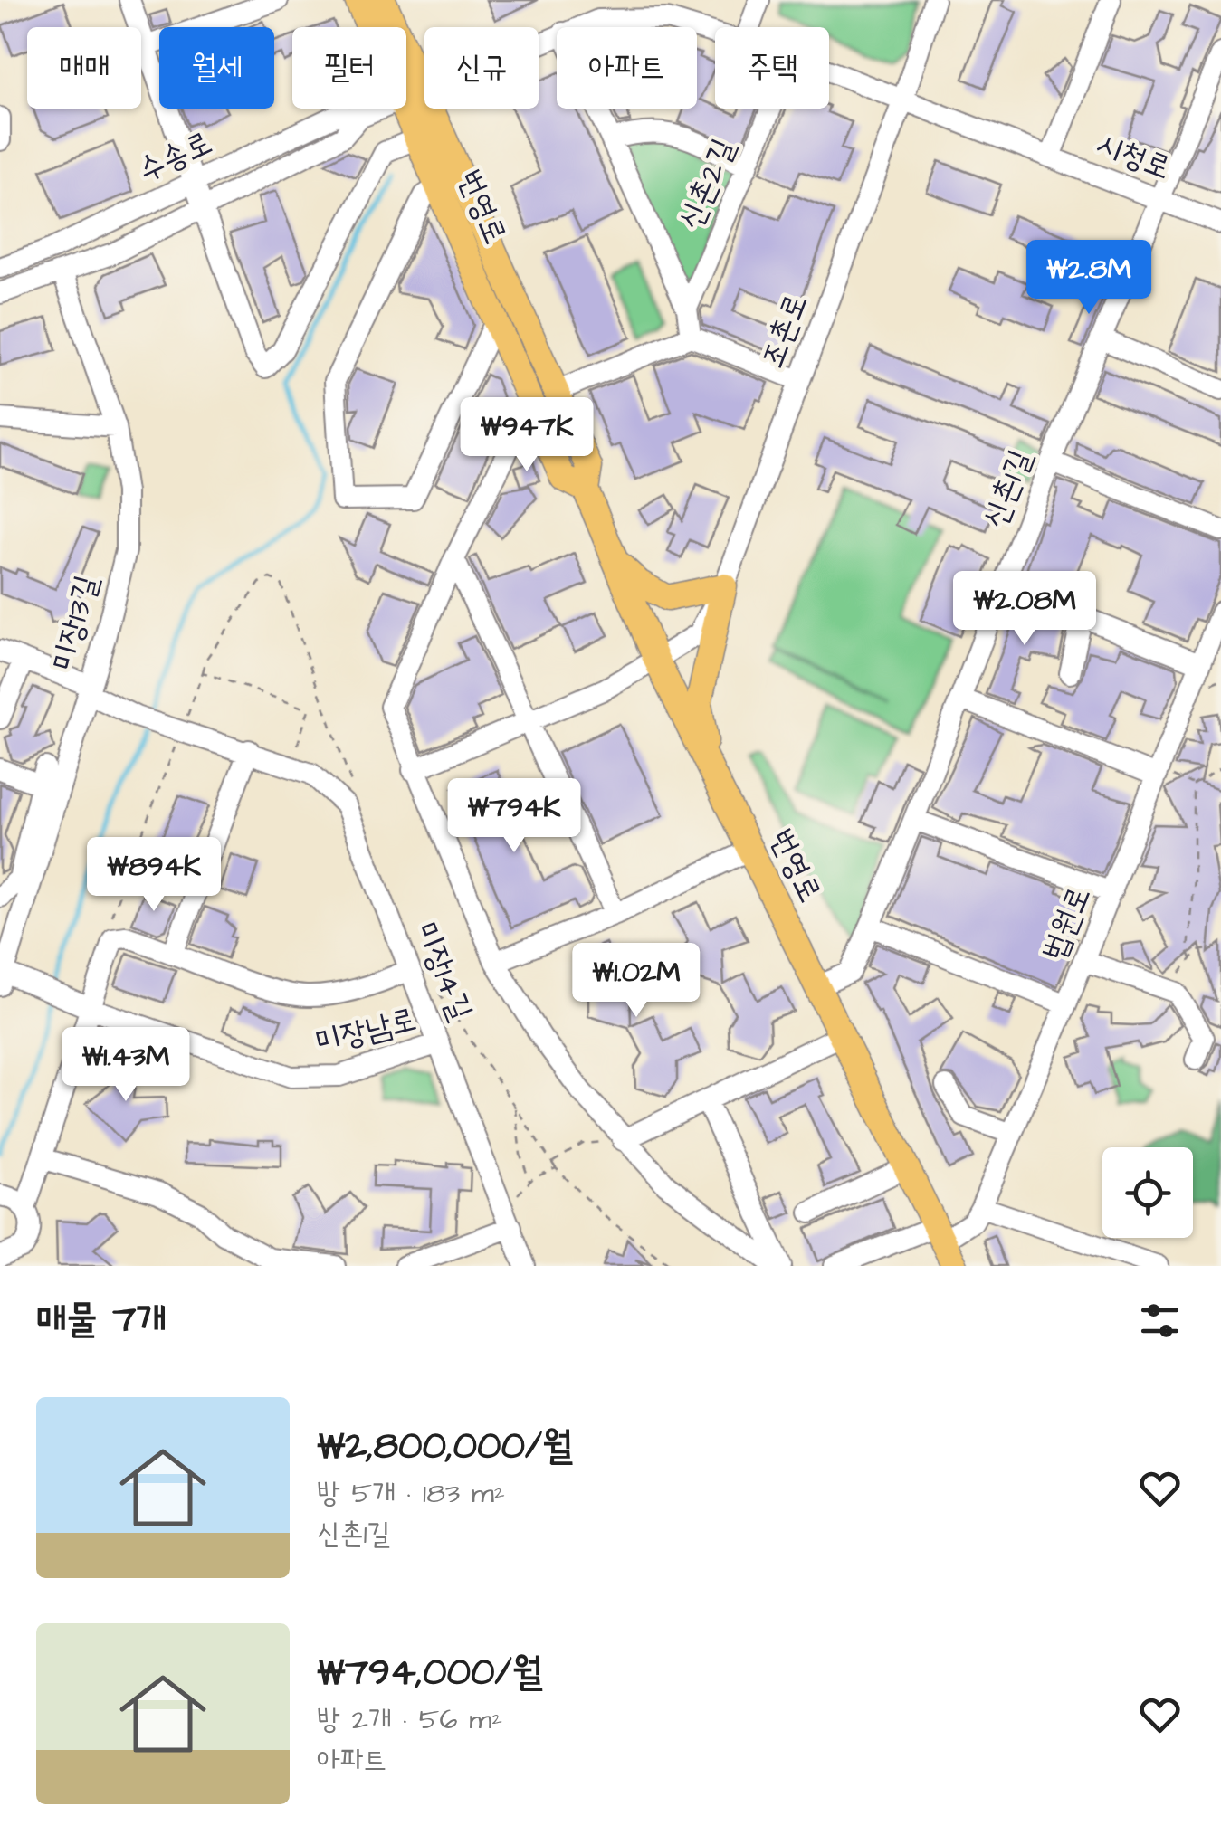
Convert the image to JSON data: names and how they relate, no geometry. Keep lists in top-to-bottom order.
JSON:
{
  "streets": {
    "main road": ["번영로"],
    "street": [
      "시청로",
      "수송로",
      "신촌2길",
      "조촌로",
      "신촌1길",
      "미장13길",
      "법원로",
      "미장14길",
      "미장남로"
    ]
  },
  "crossings": [
    ["시청로", "수송로"],
    ["시청로", "번영로"],
    ["시청로", "조촌로"],
    ["시청로", "신촌1길"],
    ["수송로", "번영로"],
    ["수송로", "미장13길"],
    ["번영로", "조촌로"],
    ["번영로", "신촌1길"],
    ["번영로", "법원로"],
    ["미장13길", "미장14길"],
    ["미장13길", "미장남로"],
    ["미장14길", "미장남로"]
  ],
  "page": {
    "chip": [
      "매매",
      "월세",
      "필터",
      "신규",
      "아파트",
      "주택"
    ],
    "price": [
      "₩2.8M",
      "₩947K",
      "₩2.08M",
      "₩794K",
      "₩894K",
      "₩1.02M",
      "₩1.43M"
    ],
    "heading": "매물 7개",
    "list": [
      {
        "name": "₩2,800,000/월",
        "note": "방 5개 · 183 m² · 신촌1길"
      },
      {
        "name": "₩794,000/월",
        "note": "방 2개 · 56 m² · 아파트"
      }
    ]
  }
}
